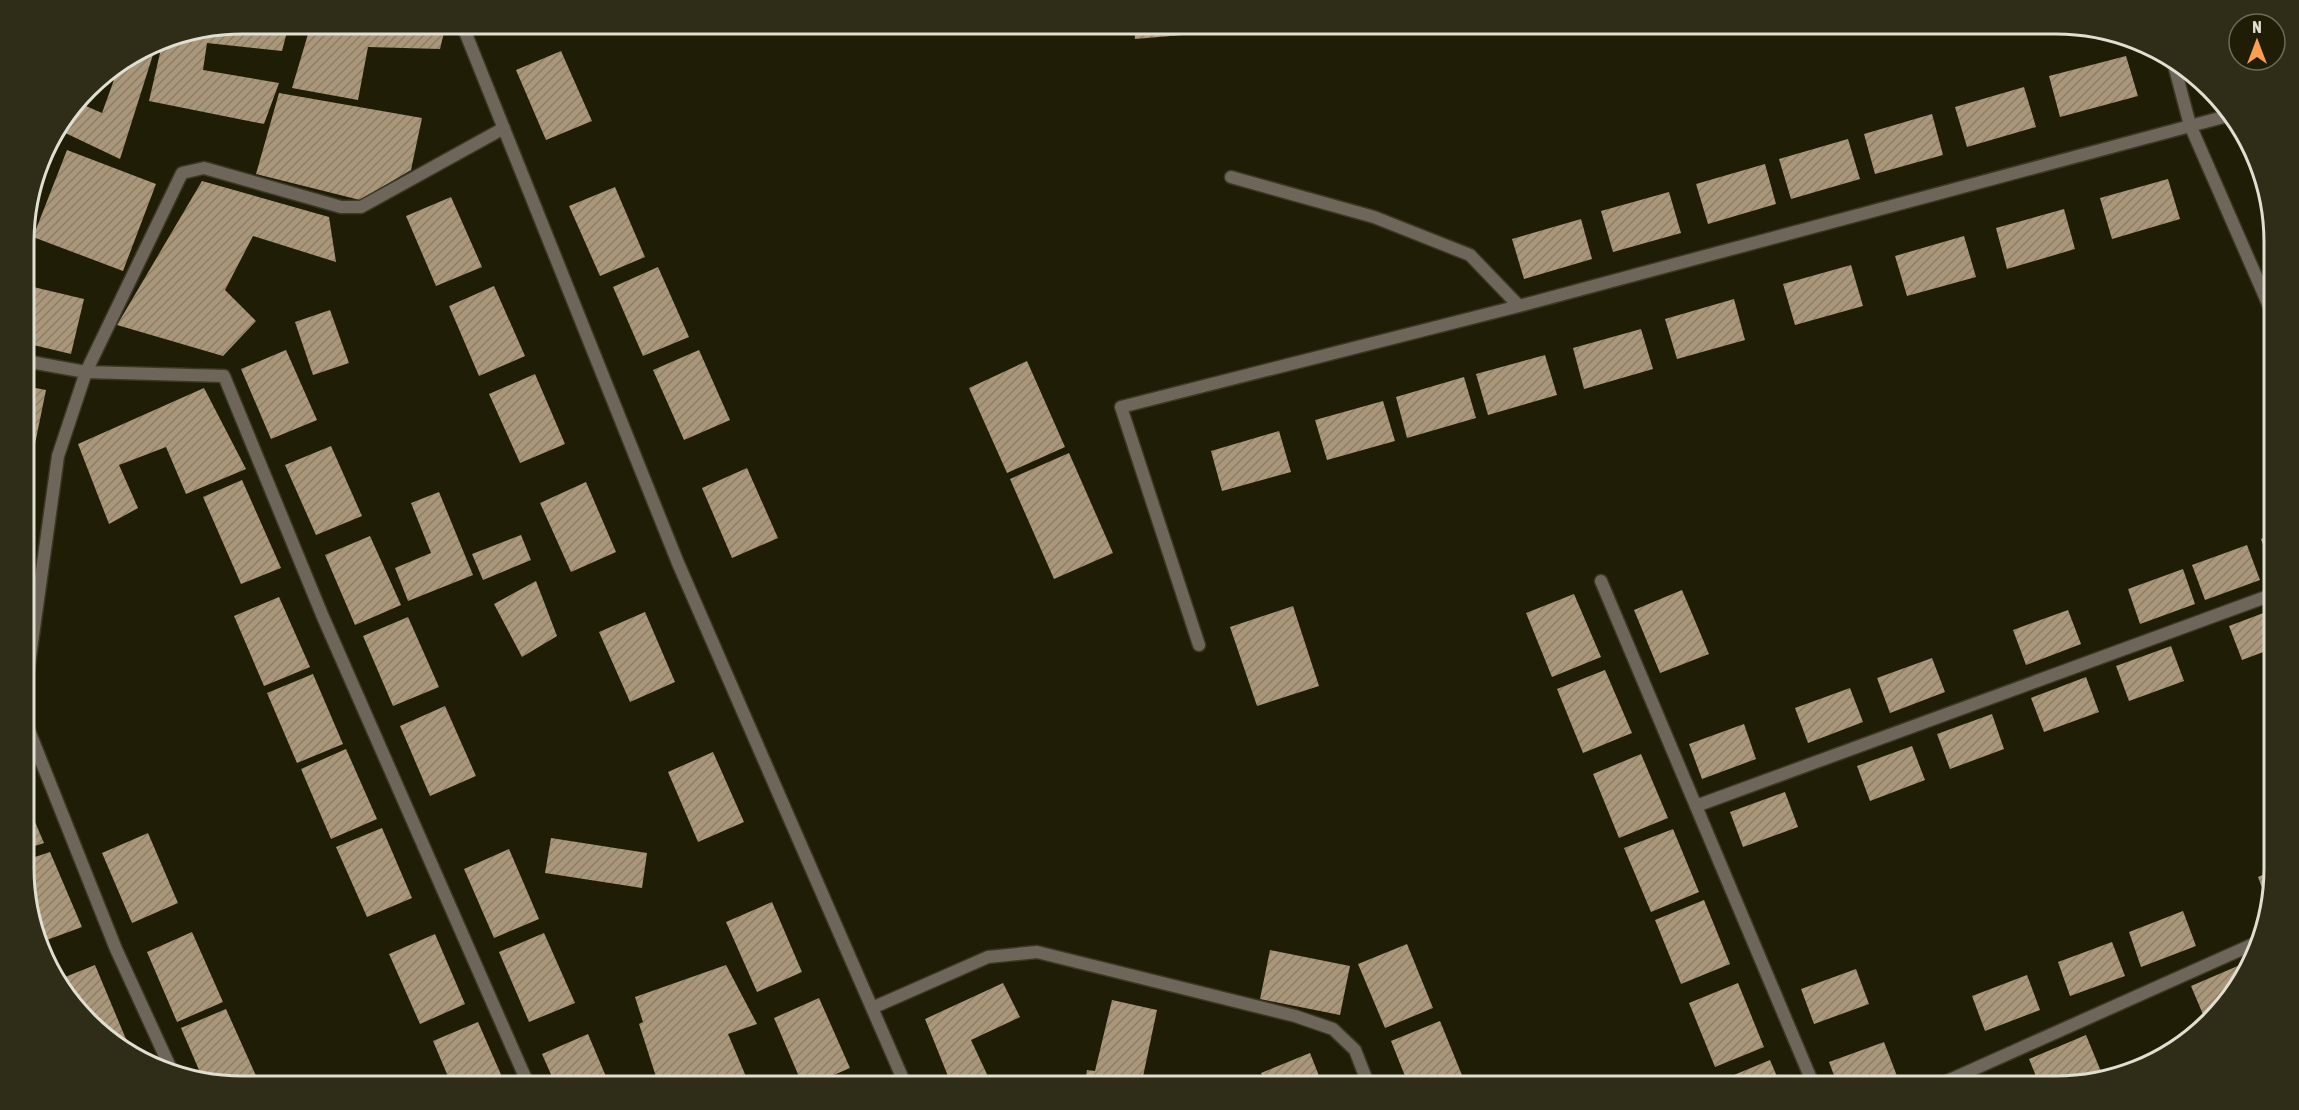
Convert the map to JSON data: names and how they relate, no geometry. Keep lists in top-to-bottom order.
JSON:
{
  "north": "top"
}
